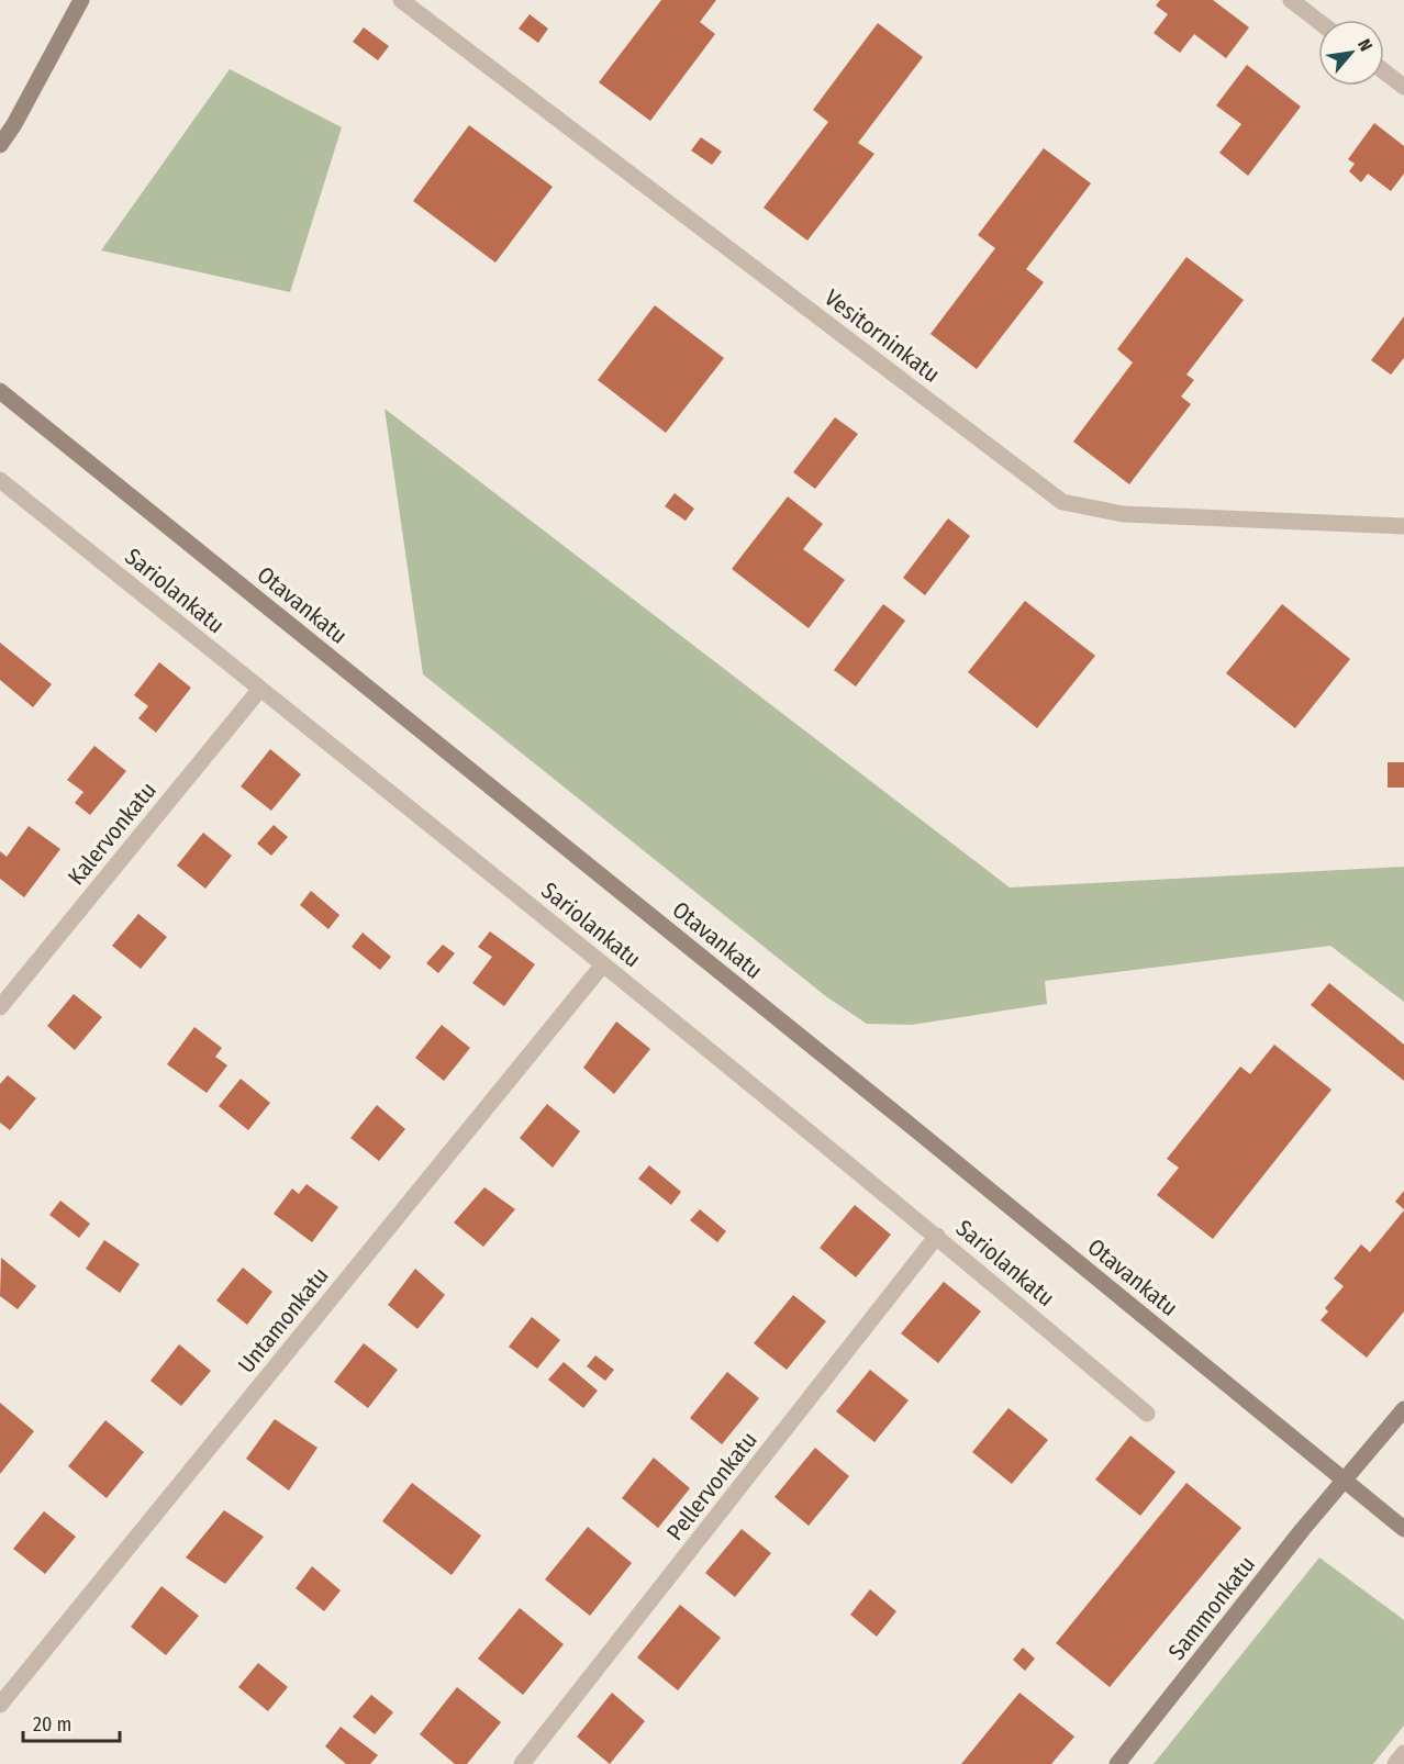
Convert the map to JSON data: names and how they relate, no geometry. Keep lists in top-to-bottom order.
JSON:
{
  "streets": {
    "main road": ["Otavankatu", "Sammonkatu"],
    "street": [
      "Vesitorninkatu",
      "Sariolankatu",
      "Kalervonkatu",
      "Untamonkatu",
      "Pellervonkatu"
    ]
  },
  "crossings": [
    ["Sariolankatu", "Kalervonkatu"],
    ["Sariolankatu", "Untamonkatu"],
    ["Sariolankatu", "Pellervonkatu"],
    ["Otavankatu", "Sammonkatu"]
  ],
  "scale_bar": "20 m",
  "north": "top right"
}
